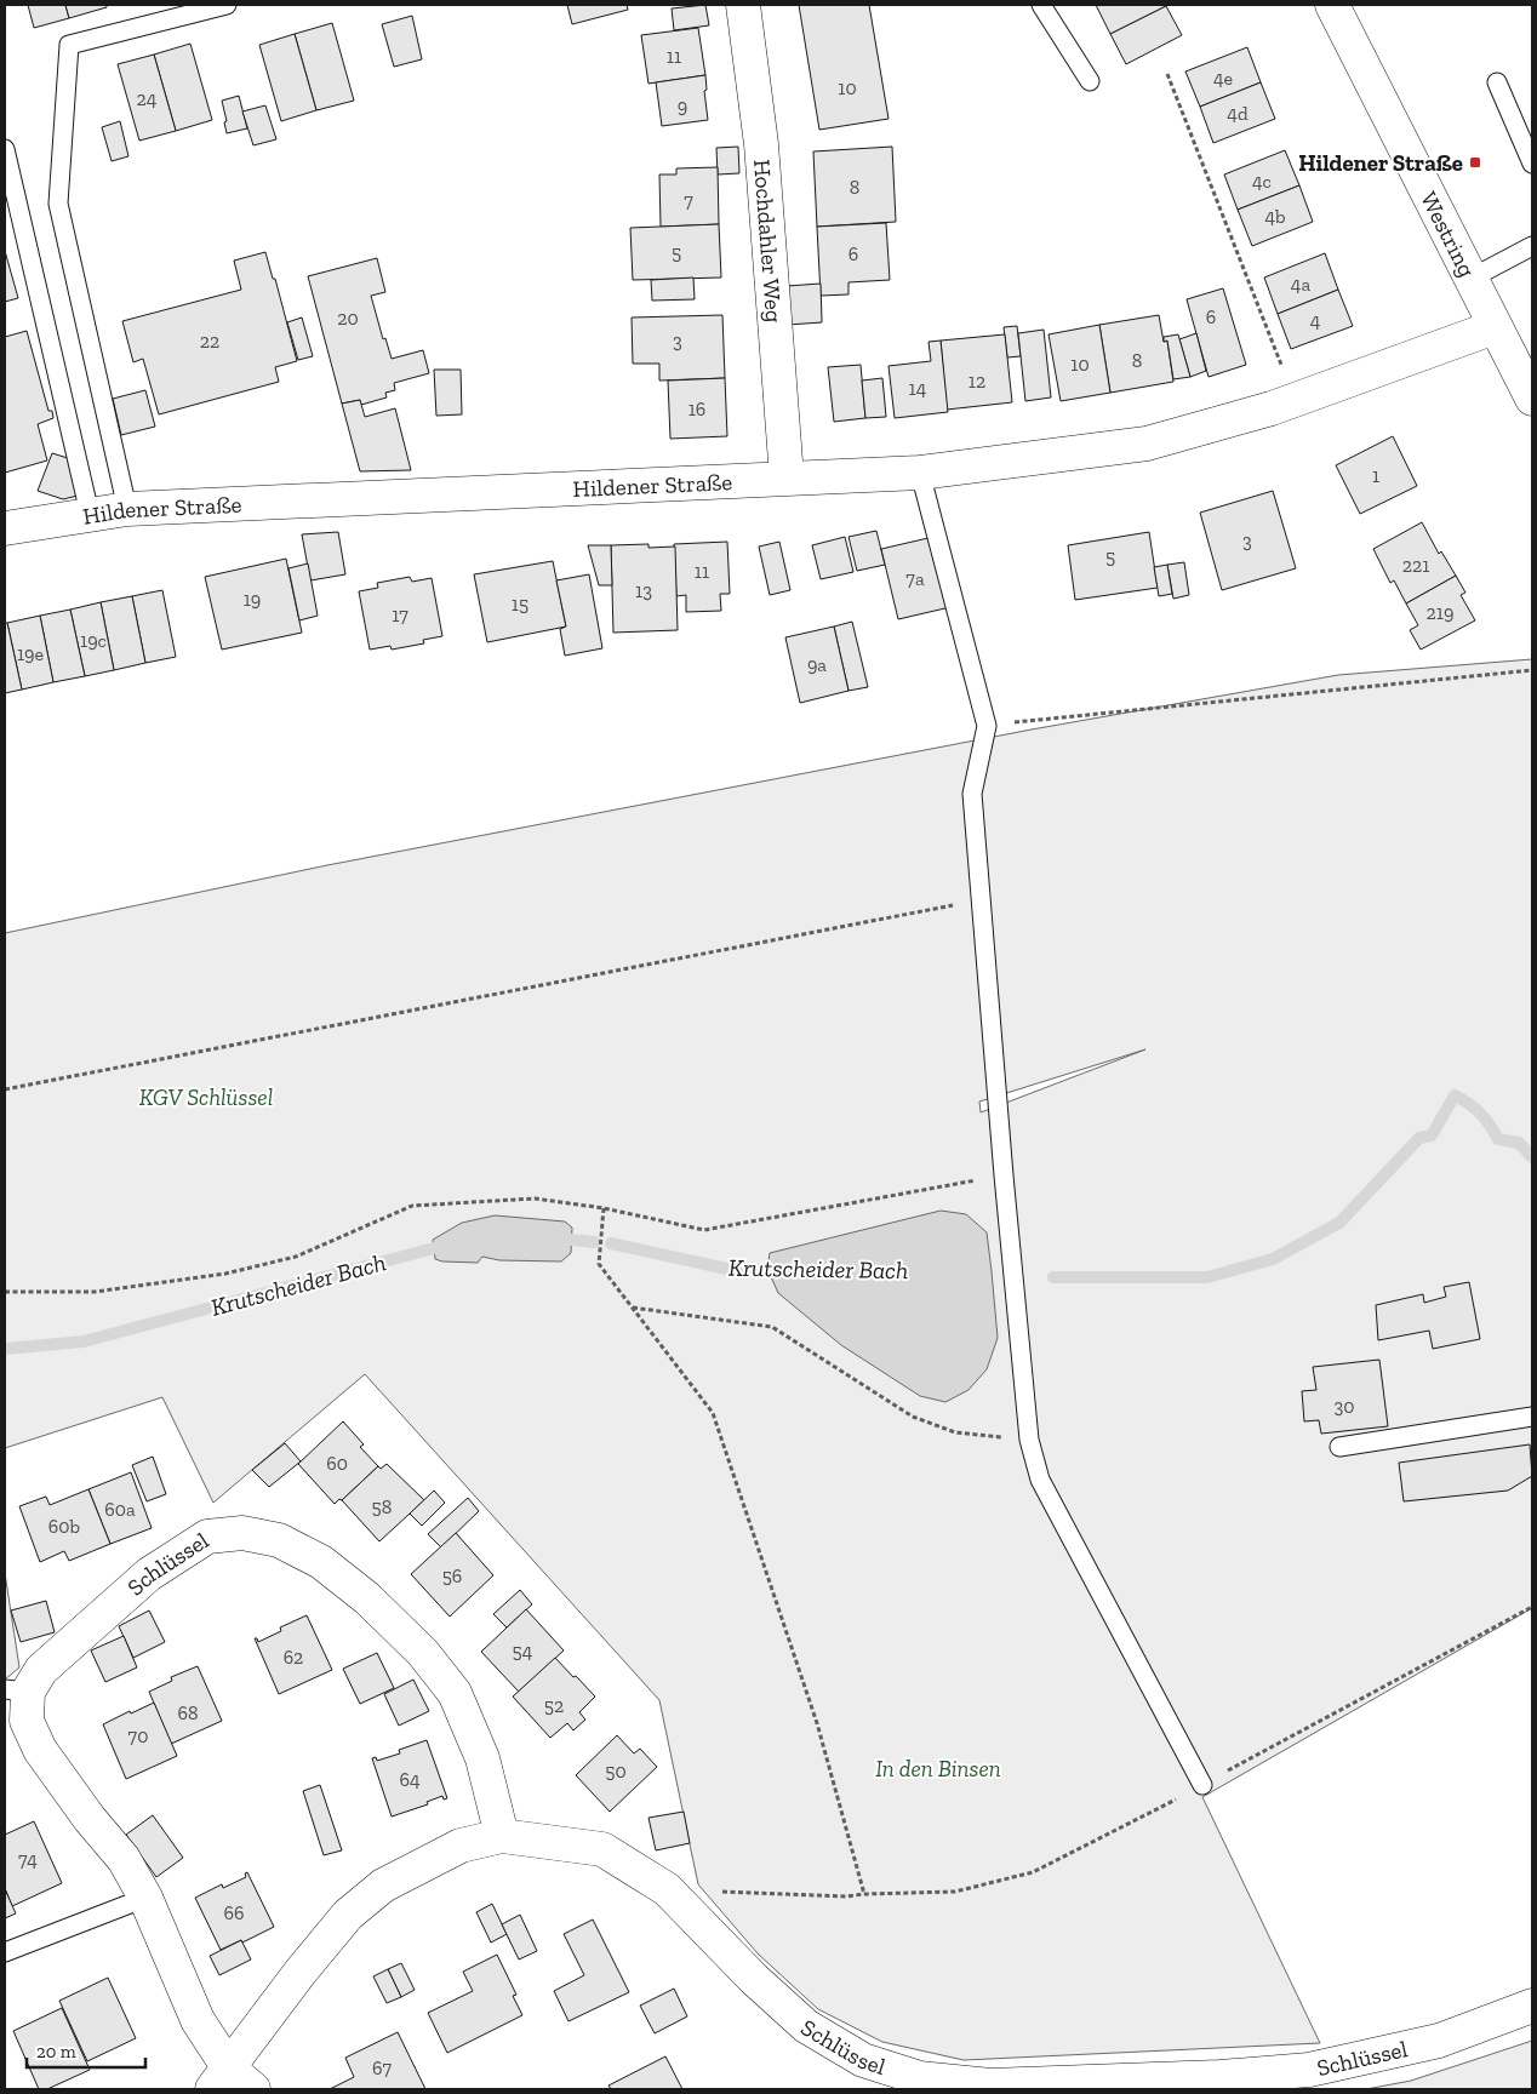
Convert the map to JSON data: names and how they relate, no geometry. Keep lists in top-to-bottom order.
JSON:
{
  "streets": {
    "street": [
      "Westring",
      "Hochdahler Weg",
      "Hildener Straße",
      "Schlüssel"
    ]
  },
  "crossings": [
    ["Westring", "Hildener Straße"],
    ["Hochdahler Weg", "Hildener Straße"]
  ],
  "water": ["Krutscheider Bach"],
  "parks": ["KGV Schlüssel", "In den Binsen"],
  "places": {
    "transit": ["Hildener Straße"]
  },
  "house_numbers": [
    "11",
    "4e",
    "10",
    "24",
    "9",
    "4d",
    "4c",
    "8",
    "7",
    "4b",
    "5",
    "6",
    "4a",
    "6",
    "20",
    "4",
    "22",
    "3",
    "8",
    "10",
    "12",
    "14",
    "16",
    "1",
    "3",
    "5",
    "221",
    "11",
    "7a",
    "13",
    "19",
    "15",
    "219",
    "17",
    "19c",
    "19e",
    "9a",
    "30",
    "60",
    "58",
    "60a",
    "60b",
    "56",
    "54",
    "62",
    "52",
    "68",
    "70",
    "50",
    "64",
    "74",
    "66",
    "67"
  ],
  "scale_bar": "20 m"
}
